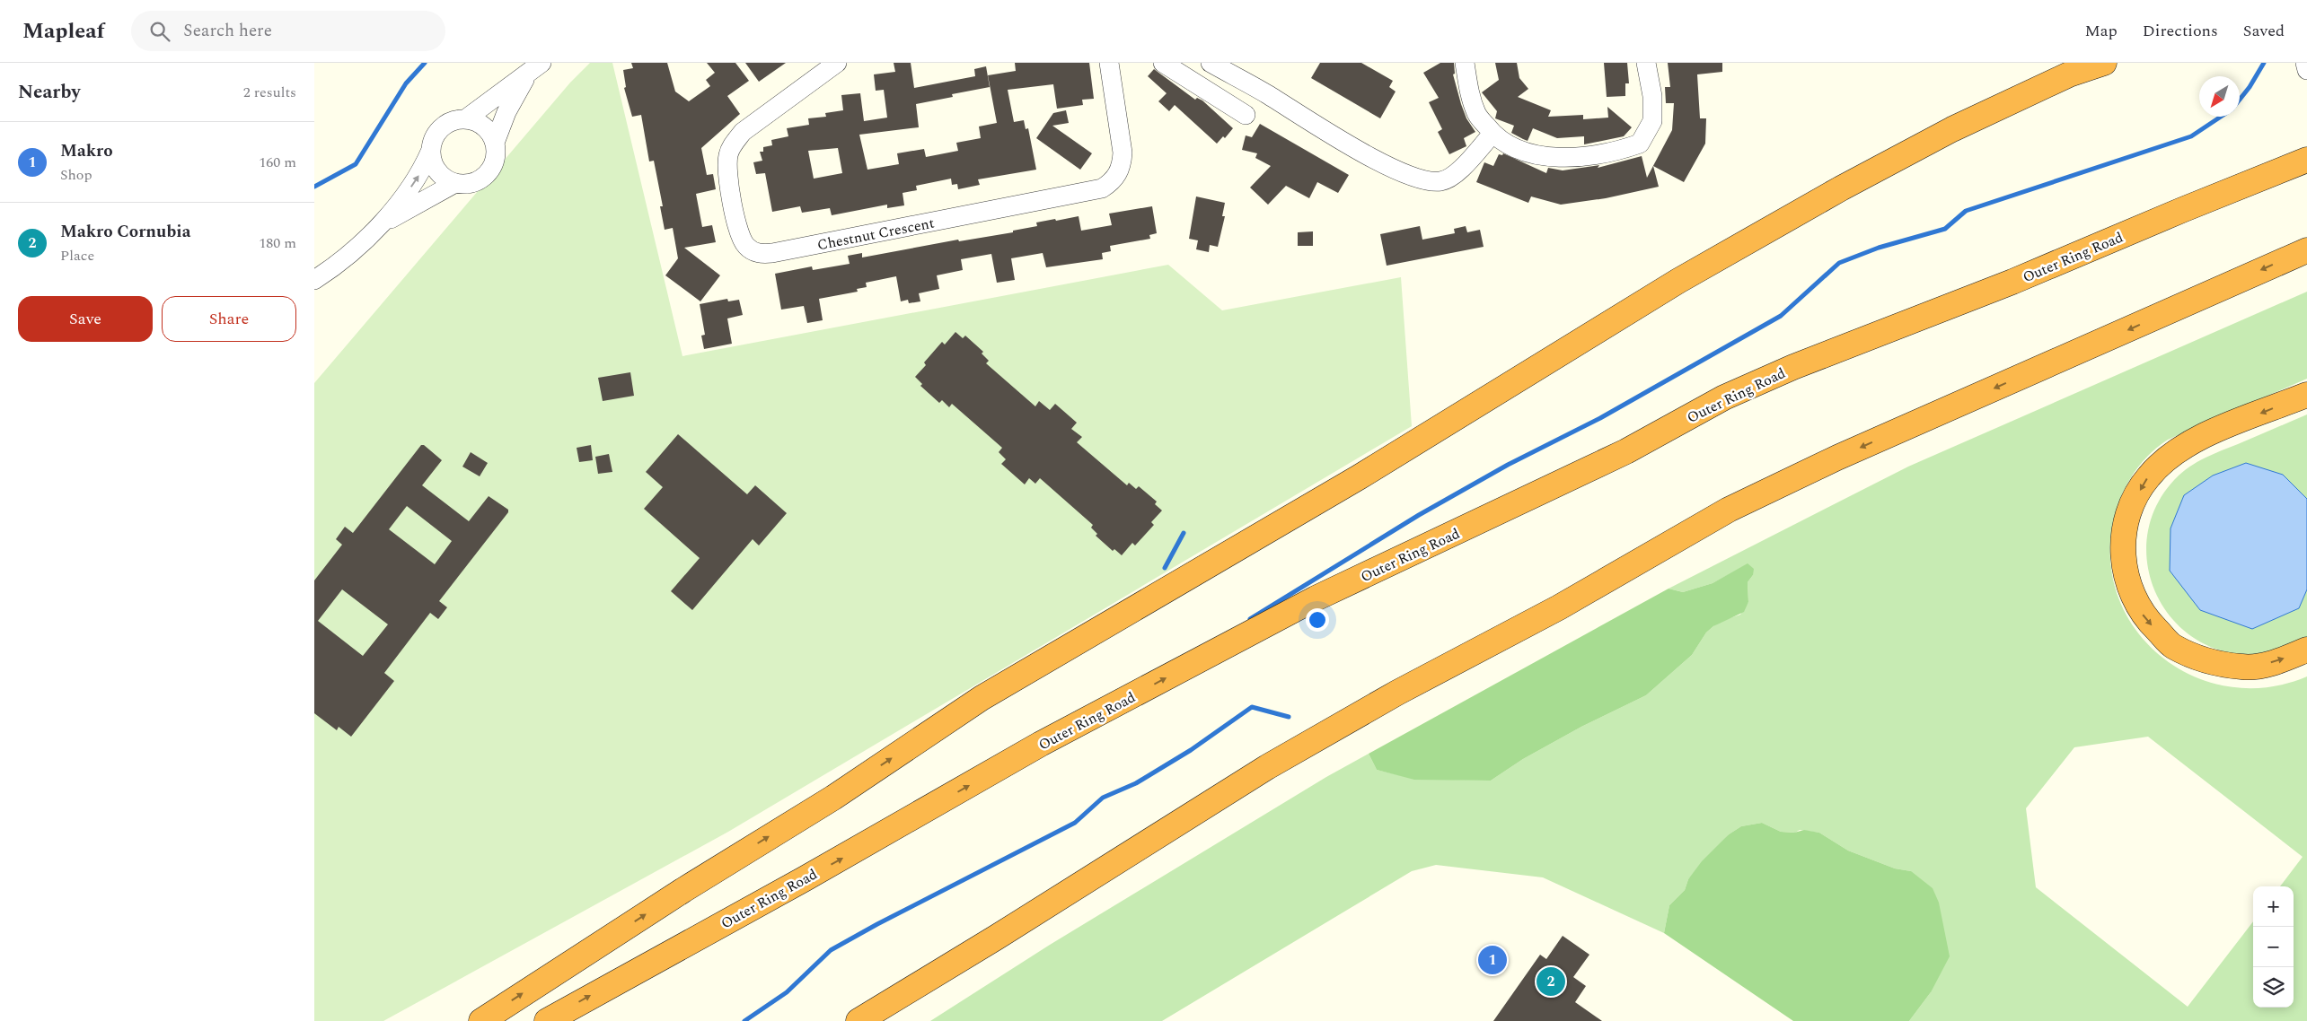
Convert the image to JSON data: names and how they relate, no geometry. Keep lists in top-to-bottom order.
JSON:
{
  "streets": {
    "highway": ["Outer Ring Road"],
    "street": ["Chestnut Crescent"]
  },
  "north": "bottom left",
  "page": {
    "header": "Mapleaf",
    "search": "Search here",
    "nav": ["Map", "Directions", "Saved"],
    "heading": ["Nearby", "2 results"],
    "list": [
      {
        "mark": "1",
        "name": "Makro",
        "note": "Shop",
        "value": "160 m"
      },
      {
        "mark": "2",
        "name": "Makro Cornubia",
        "note": "Place",
        "value": "180 m"
      }
    ],
    "buttons": ["Save", "Share"],
    "map_buttons": ["+", "−"],
    "pins": ["1", "2"]
  }
}
